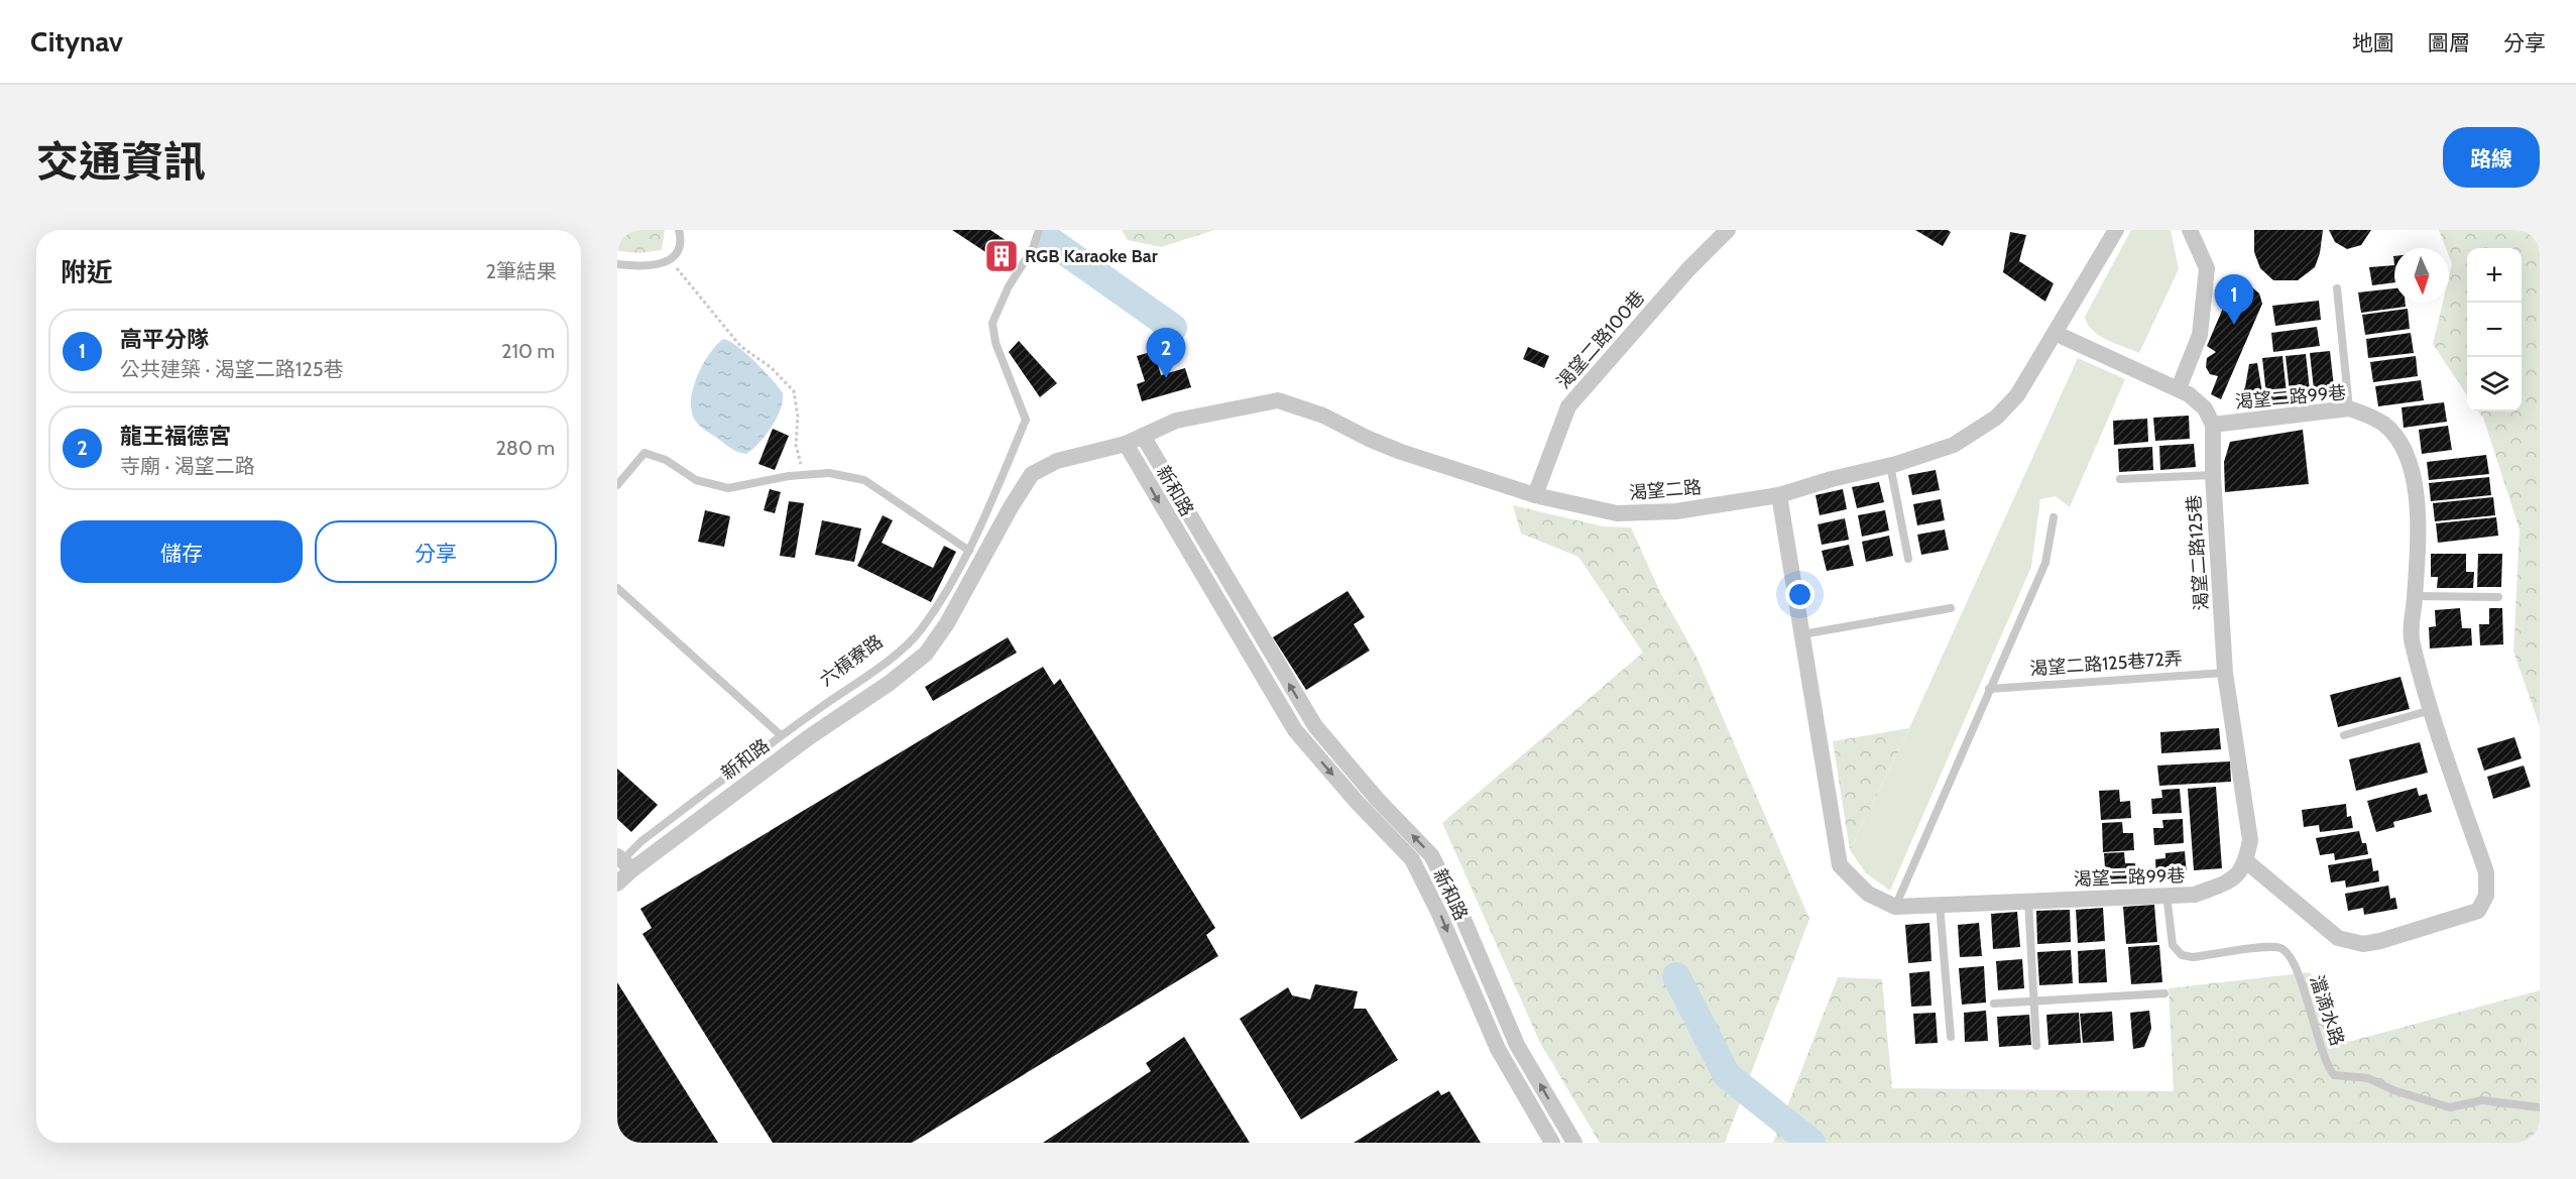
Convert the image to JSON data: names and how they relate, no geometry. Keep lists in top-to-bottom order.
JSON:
{
  "streets": {
    "street": [
      "渴望二路100巷",
      "渴望二路99巷",
      "渴望二路",
      "新和路",
      "渴望二路125巷"
    ],
    "lane": ["六槓寮路", "渴望二路125巷72弄", "澢滴水路"]
  },
  "crossings": [
    ["渴望二路100巷", "渴望二路"],
    ["渴望二路99巷", "渴望二路"],
    ["渴望二路99巷", "渴望二路125巷"],
    ["渴望二路99巷", "澢滴水路"],
    ["渴望二路", "新和路"],
    ["新和路", "六槓寮路"],
    ["渴望二路125巷", "渴望二路125巷72弄"]
  ],
  "places": {
    "building": ["RGB Karaoke Bar"]
  },
  "north": "bottom",
  "page": {
    "header": "Citynav",
    "nav": ["地圖", "圖層", "分享"],
    "title": "交通資訊",
    "buttons": [
      "路線",
      ["儲存", "分享"]
    ],
    "heading": ["附近", "2筆結果"],
    "map_buttons": ["+", "−"],
    "pins": ["1", "2"],
    "list": [
      {
        "mark": "1",
        "name": "高平分隊",
        "note": "公共建築 · 渴望二路125巷",
        "value": "210 m"
      },
      {
        "mark": "2",
        "name": "龍王福德宮",
        "note": "寺廟 · 渴望二路",
        "value": "280 m"
      }
    ]
  }
}
